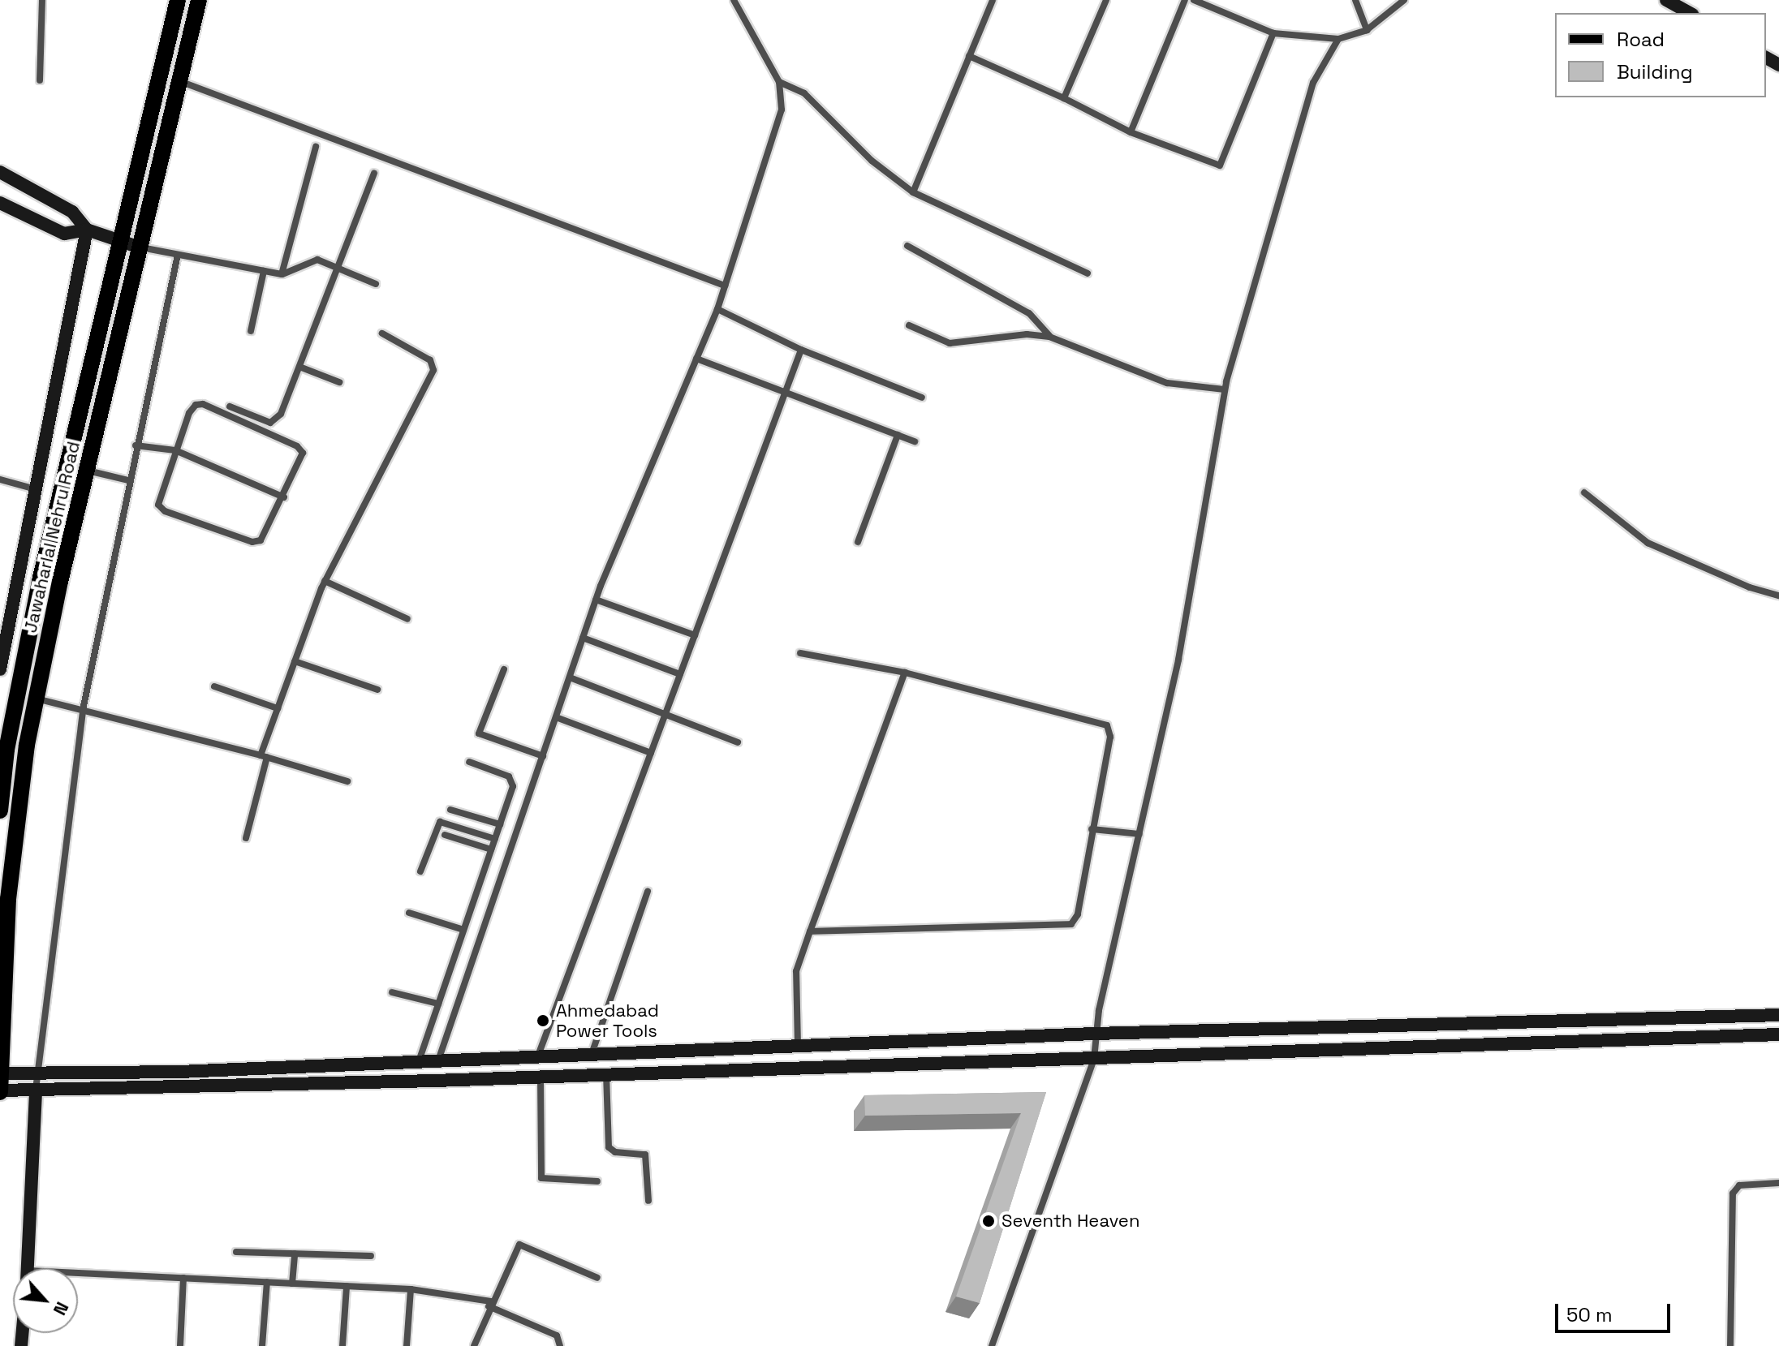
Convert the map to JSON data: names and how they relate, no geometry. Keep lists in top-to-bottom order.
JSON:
{
  "streets": {
    "main road": ["Jawaharlal Nehru Road"]
  },
  "places": ["Ahmedabad Power Tools", "Seventh Heaven"],
  "legend": ["Road", "Building"],
  "scale_bar": "50 m",
  "north": "bottom right"
}
